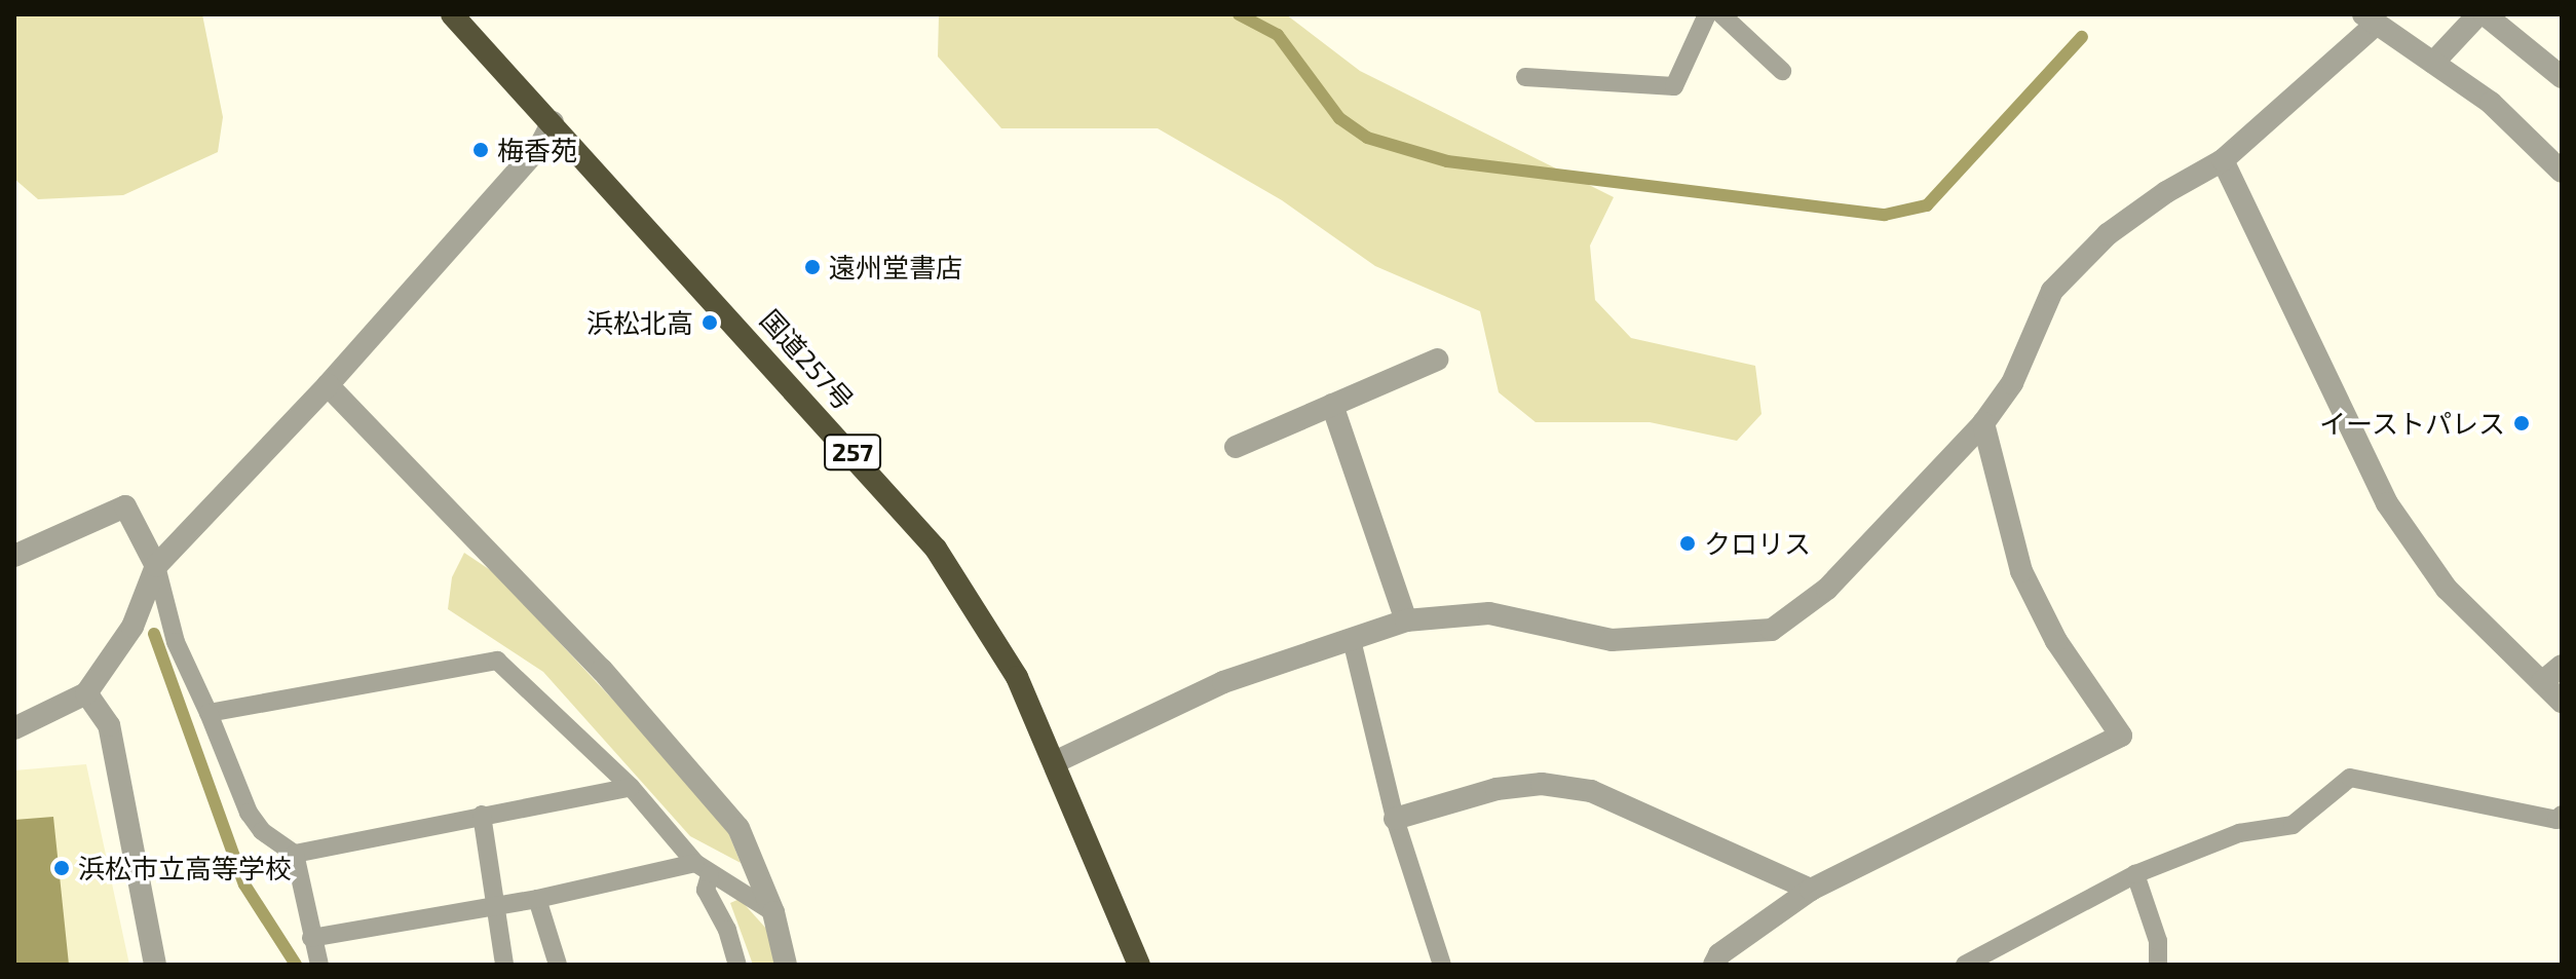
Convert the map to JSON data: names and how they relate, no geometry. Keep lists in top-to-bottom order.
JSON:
{
  "streets": {
    "highway": ["国道257号", "257"]
  },
  "places": [
    "梅香苑",
    "遠州堂書店",
    "浜松北高",
    "イーストパレス",
    "クロリス",
    "浜松市立高等学校"
  ]
}
